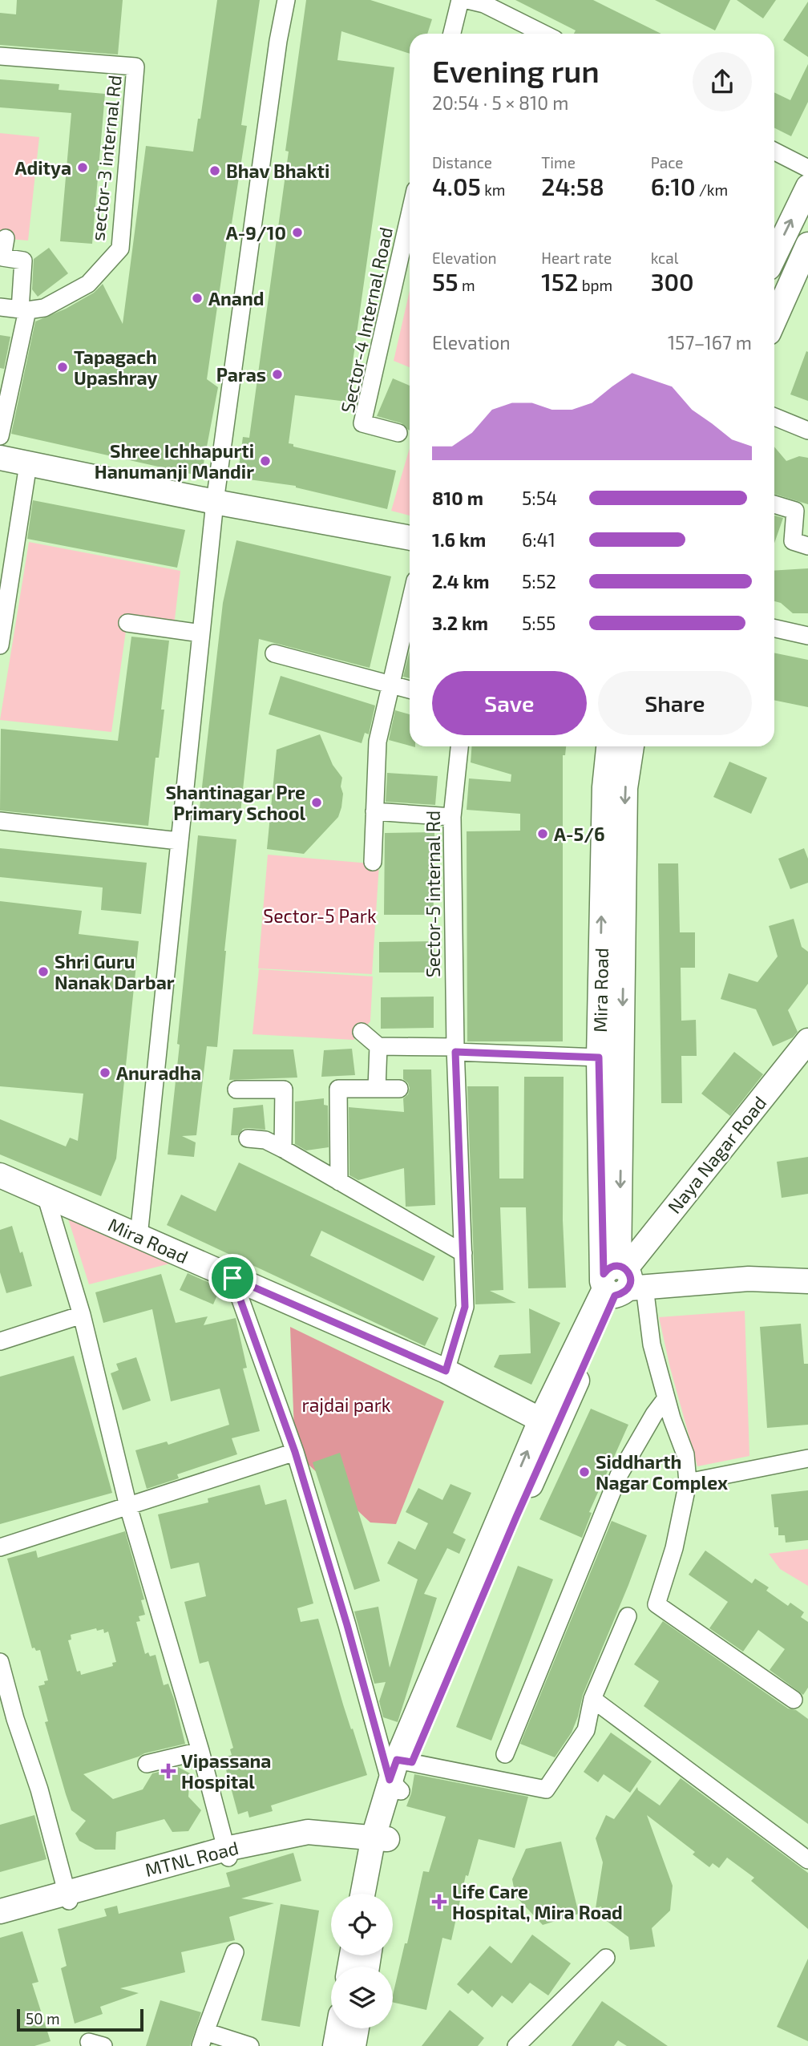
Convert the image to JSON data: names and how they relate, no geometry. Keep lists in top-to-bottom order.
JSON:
{
  "streets": {
    "main road": ["Mira Road", "Naya Nagar Road", "MTNL Road"],
    "street": ["sector-3 internal Rd", "Sector-4 Internal Road", "Sector-5 internal Rd"]
  },
  "crossings": [
    ["Sector-5 internal Rd", "Mira Road"],
    ["Mira Road", "Naya Nagar Road"],
    ["Mira Road", "MTNL Road"]
  ],
  "parks": ["Sector-5 Park", "rajdai park"],
  "places": {
    "other": [
      "Aditya",
      "Bhav Bhakti",
      "A-9/10",
      "Anand",
      "Tapagach Upashray",
      "Paras",
      "Shree Ichhapurti Hanumanji Mandir",
      "Shantinagar Pre Primary School",
      "A-5/6",
      "Shri Guru Nanak Darbar",
      "Anuradha",
      "Siddharth Nagar Complex"
    ],
    "health": ["Vipassana Hospital", "Life Care Hospital, Mira Road"]
  },
  "scale_bar": "50 m",
  "page": {
    "heading": ["Evening run", "20:54 · 5 × 810 m"],
    "stats": [
      ["Distance", "4.05 km"],
      ["Time", "24:58"],
      ["Pace", "6:10 /km"],
      ["Elevation", "55 m"],
      ["Heart rate", "152 bpm"],
      ["kcal", "300"]
    ],
    "chart": ["Elevation", "157–167 m"],
    "list": [
      {
        "name": "810 m",
        "note": "5:54"
      },
      {
        "name": "1.6 km",
        "note": "6:41"
      },
      {
        "name": "2.4 km",
        "note": "5:52"
      },
      {
        "name": "3.2 km",
        "note": "5:55"
      }
    ],
    "buttons": ["Save", "Share"],
    "scale": "50 m"
  }
}
